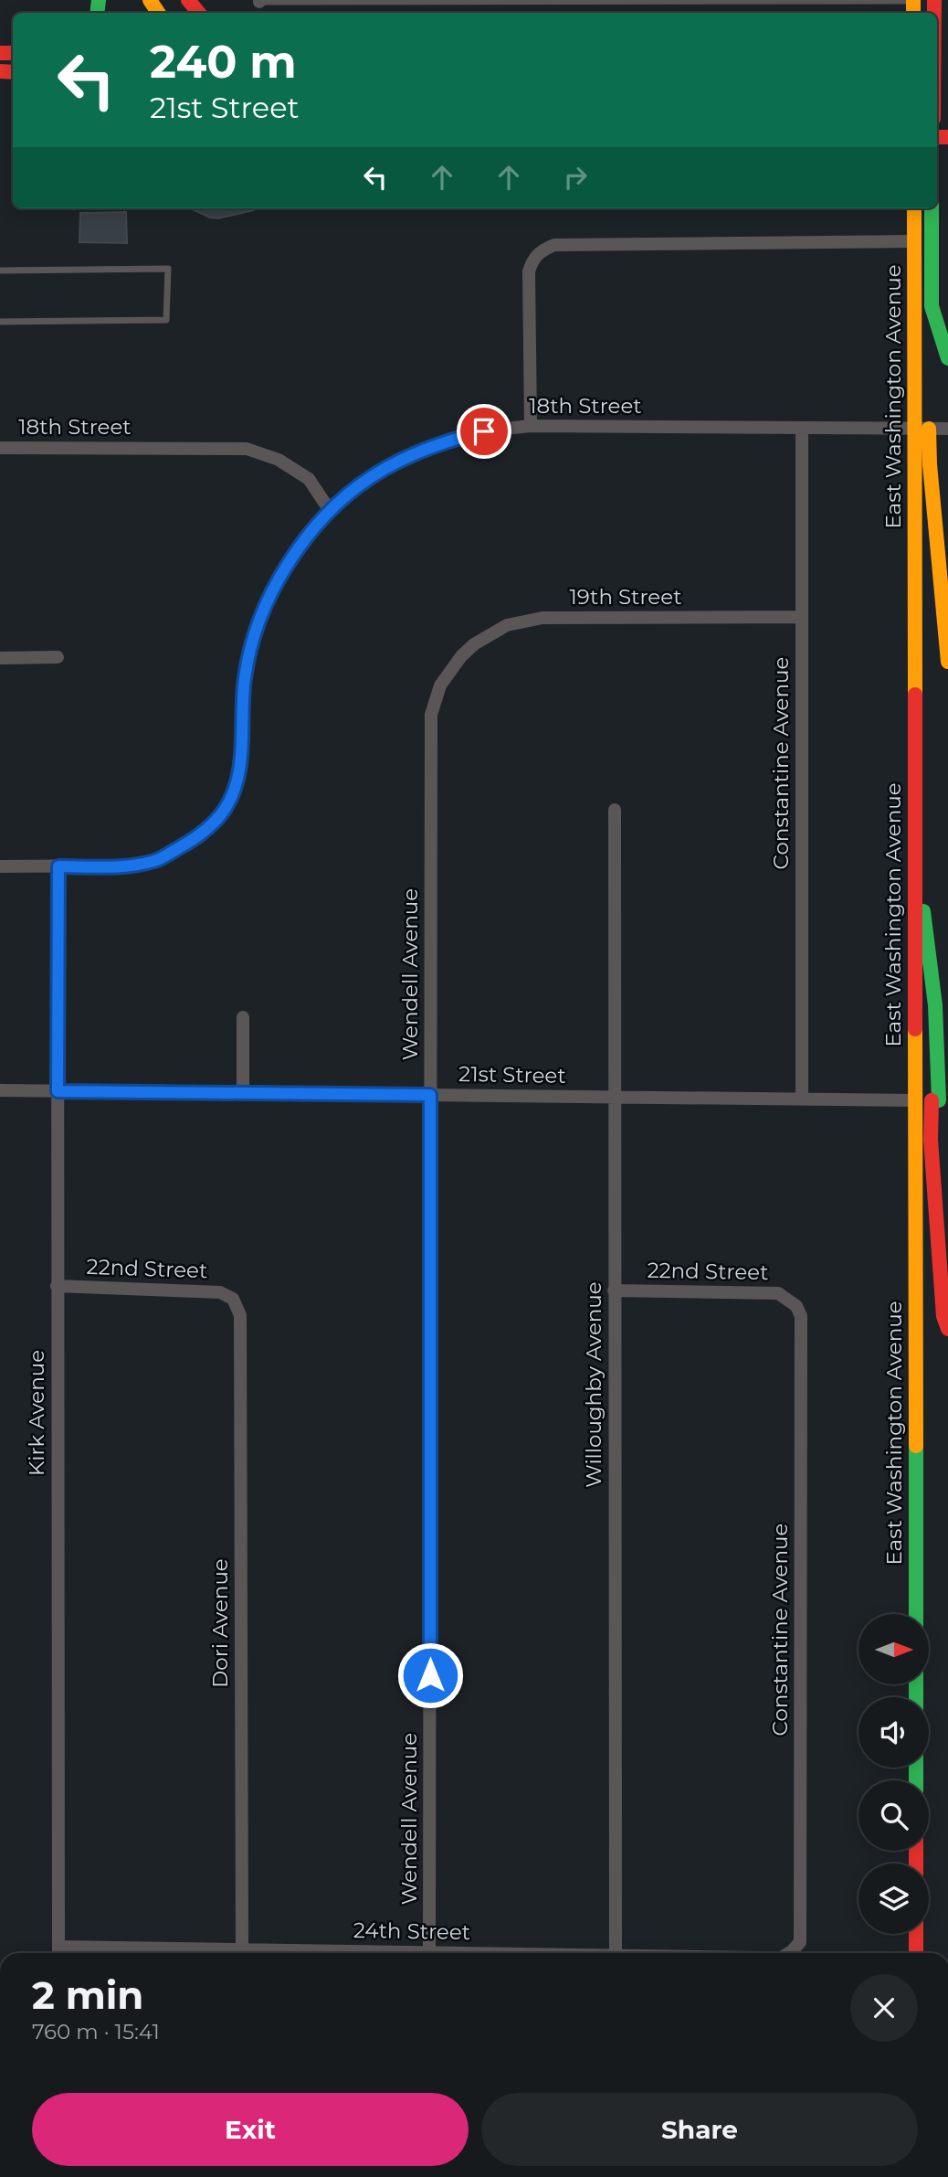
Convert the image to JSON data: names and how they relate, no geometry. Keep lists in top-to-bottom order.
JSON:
{
  "streets": {
    "main road": ["East Washington Avenue", "21st Street"],
    "street": [
      "18th Street",
      "19th Street",
      "Constantine Avenue",
      "Wendell Avenue",
      "22nd Street",
      "Willoughby Avenue",
      "Kirk Avenue",
      "Dori Avenue",
      "24th Street"
    ]
  },
  "crossings": [
    ["East Washington Avenue", "18th Street"],
    ["East Washington Avenue", "21st Street"],
    ["18th Street", "Constantine Avenue"],
    ["19th Street", "Constantine Avenue"],
    ["19th Street", "Wendell Avenue"],
    ["Constantine Avenue", "21st Street"],
    ["Constantine Avenue", "22nd Street"],
    ["Wendell Avenue", "21st Street"],
    ["Wendell Avenue", "24th Street"],
    ["21st Street", "Willoughby Avenue"],
    ["21st Street", "Kirk Avenue"],
    ["22nd Street", "Willoughby Avenue"],
    ["22nd Street", "Kirk Avenue"],
    ["22nd Street", "Dori Avenue"],
    ["Kirk Avenue", "24th Street"],
    ["Dori Avenue", "24th Street"]
  ],
  "north": "right",
  "page": {
    "turn": ["240 m", "21st Street"],
    "heading": ["2 min", "760 m · 15:41"],
    "buttons": ["Exit", "Share"]
  }
}
